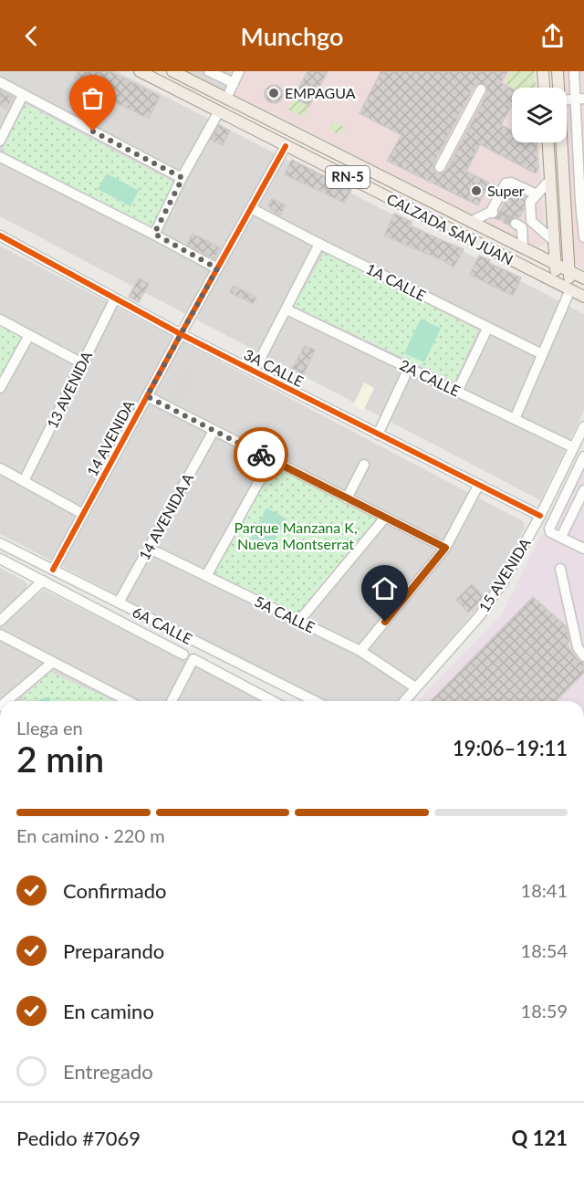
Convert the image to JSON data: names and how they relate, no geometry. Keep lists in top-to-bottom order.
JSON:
{
  "streets": {
    "main road": ["RN-5", "CALZADA SAN JUAN"],
    "street": [
      "1A CALLE",
      "3A CALLE",
      "2A CALLE",
      "13 AVENIDA",
      "14 AVENIDA",
      "14 AVENIDA A",
      "15 AVENIDA",
      "5A CALLE",
      "6A CALLE"
    ]
  },
  "crossings": [
    ["CALZADA SAN JUAN", "14 AVENIDA"],
    ["1A CALLE", "14 AVENIDA"],
    ["3A CALLE", "13 AVENIDA"],
    ["3A CALLE", "14 AVENIDA"],
    ["3A CALLE", "15 AVENIDA"],
    ["2A CALLE", "15 AVENIDA"],
    ["14 AVENIDA", "6A CALLE"],
    ["14 AVENIDA A", "5A CALLE"],
    ["14 AVENIDA A", "6A CALLE"],
    ["15 AVENIDA", "5A CALLE"]
  ],
  "parks": ["Parque Manzana K, Nueva Montserrat"],
  "places": ["EMPAGUA", "Super"],
  "page": {
    "header": "Munchgo",
    "heading": ["2 min", "Llega en", "19:06–19:11"],
    "panel": ["Pedido #7069", "Q 121"],
    "bar": "En camino · 220 m",
    "list": [
      ["Confirmado", "18:41"],
      ["Preparando", "18:54"],
      ["En camino", "18:59"],
      "Entregado"
    ]
  }
}
